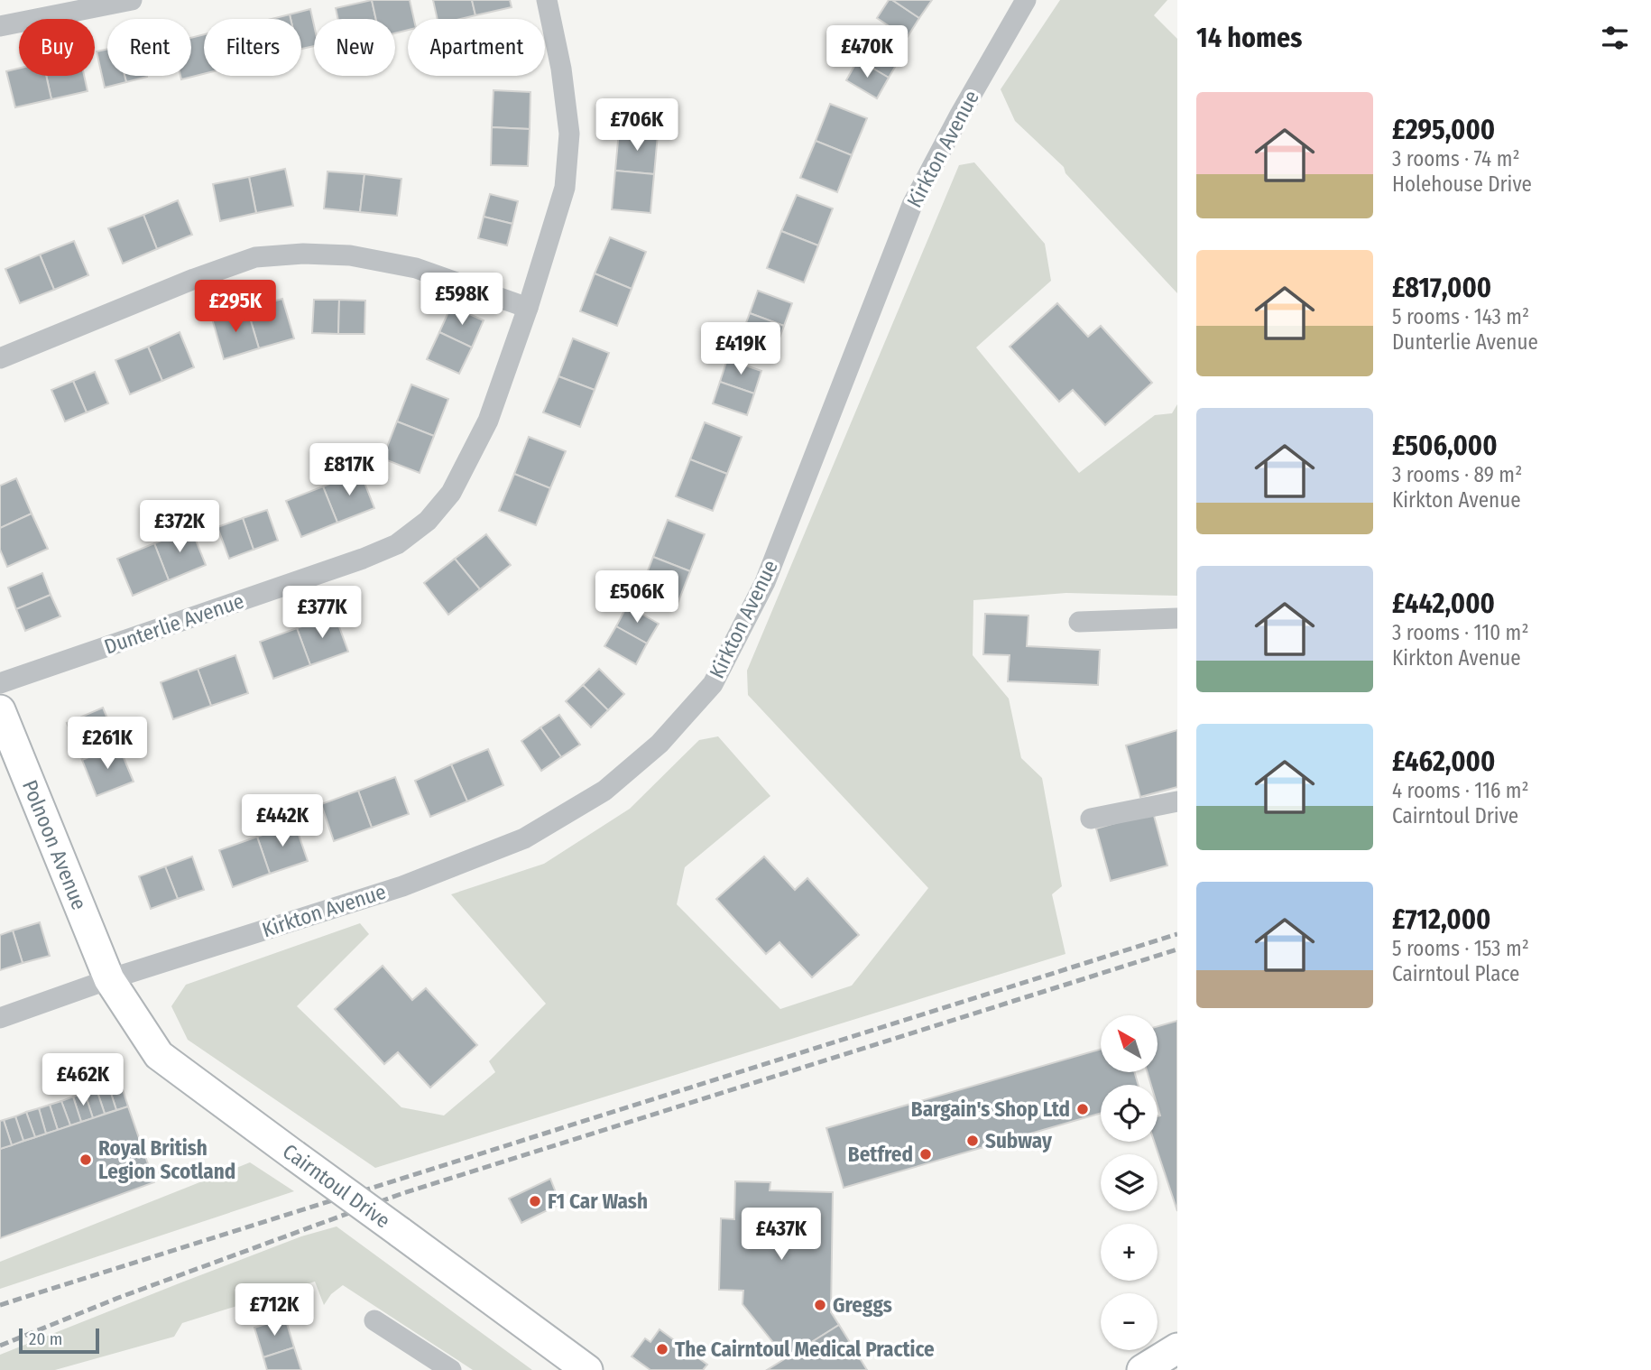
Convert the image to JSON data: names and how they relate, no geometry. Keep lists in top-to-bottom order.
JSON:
{
  "streets": {
    "street": [
      "Kirkton Avenue",
      "Dunterlie Avenue",
      "Polnoon Avenue",
      "Cairntoul Drive"
    ]
  },
  "crossings": [
    ["Kirkton Avenue", "Polnoon Avenue"],
    ["Kirkton Avenue", "Cairntoul Drive"],
    ["Polnoon Avenue", "Cairntoul Drive"]
  ],
  "places": [
    "Bargain's Shop Ltd",
    "Subway",
    "Betfred",
    "Royal British Legion Scotland",
    "F1 Car Wash",
    "Greggs",
    "The Cairntoul Medical Practice"
  ],
  "scale_bar": "20 m",
  "north": "top left",
  "page": {
    "heading": "14 homes",
    "chip": [
      "Buy",
      "Rent",
      "Filters",
      "New",
      "Apartment"
    ],
    "price": [
      "£470K",
      "£706K",
      "£598K",
      "£295K",
      "£419K",
      "£817K",
      "£372K",
      "£506K",
      "£377K",
      "£261K",
      "£442K",
      "£462K",
      "£437K",
      "£712K"
    ],
    "list": [
      {
        "name": "£295,000",
        "note": "3 rooms · 74 m² · Holehouse Drive"
      },
      {
        "name": "£817,000",
        "note": "5 rooms · 143 m² · Dunterlie Avenue"
      },
      {
        "name": "£506,000",
        "note": "3 rooms · 89 m² · Kirkton Avenue"
      },
      {
        "name": "£442,000",
        "note": "3 rooms · 110 m² · Kirkton Avenue"
      },
      {
        "name": "£462,000",
        "note": "4 rooms · 116 m² · Cairntoul Drive"
      },
      {
        "name": "£712,000",
        "note": "5 rooms · 153 m² · Cairntoul Place"
      }
    ],
    "map_buttons": ["+", "−"],
    "scale": "20 m"
  }
}
